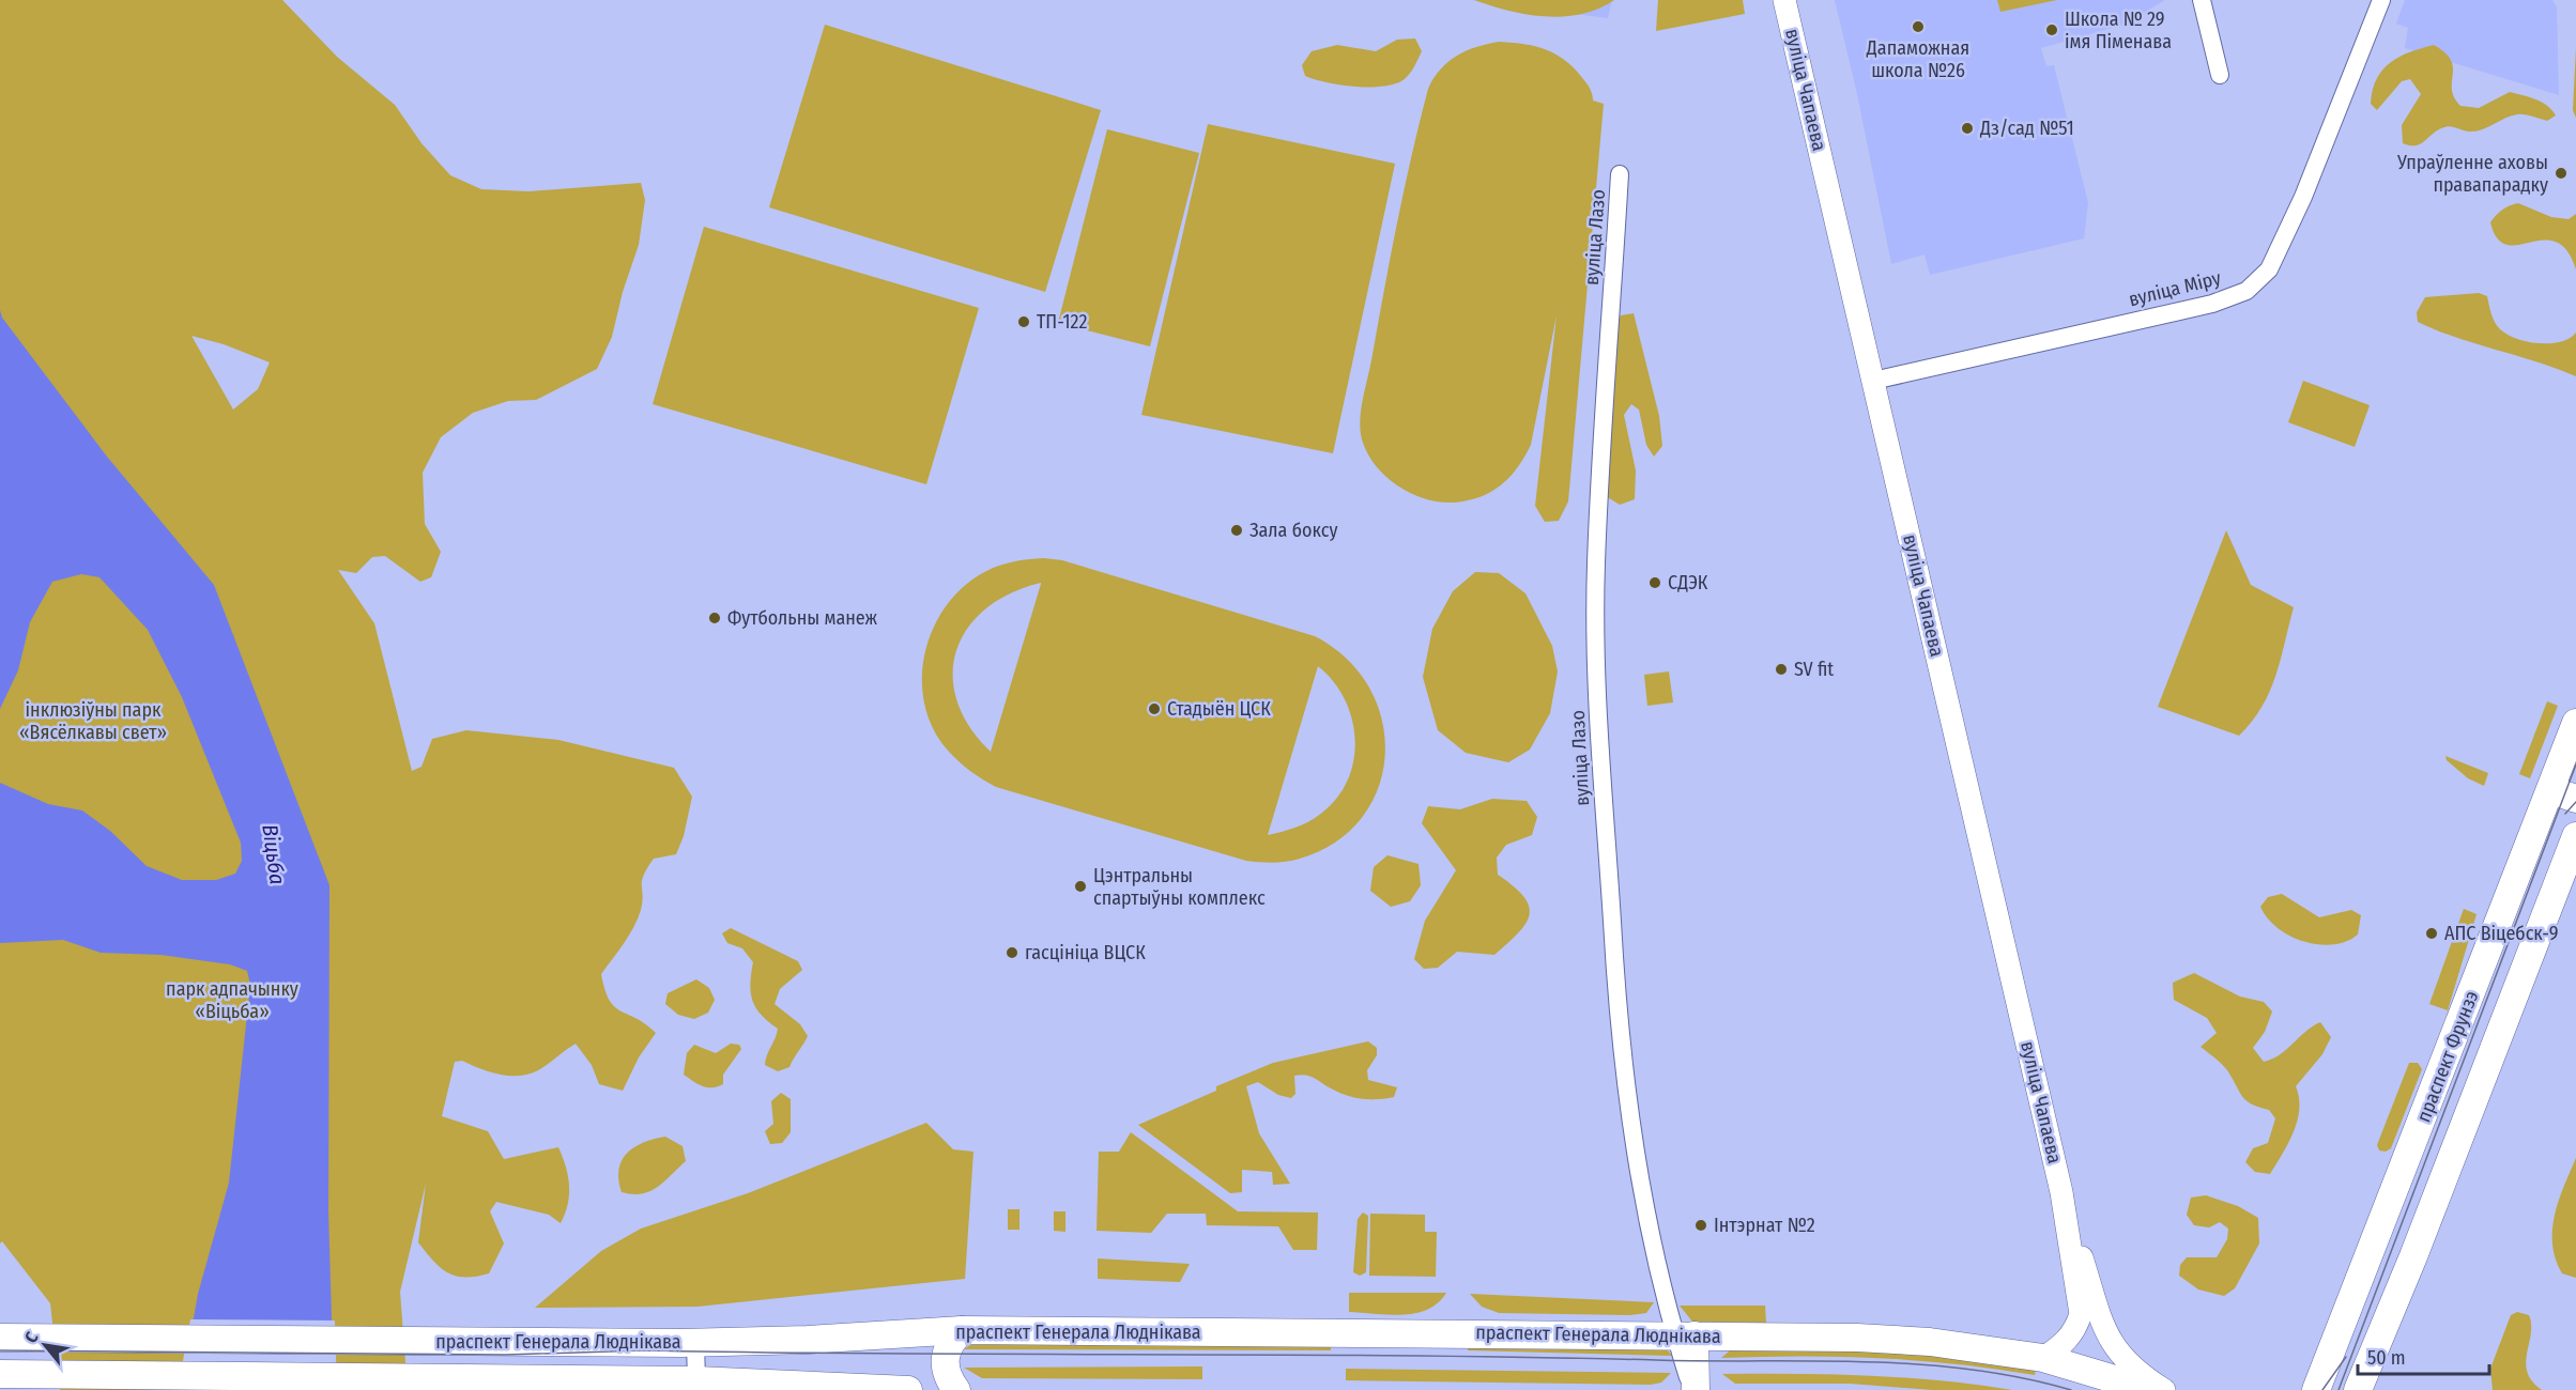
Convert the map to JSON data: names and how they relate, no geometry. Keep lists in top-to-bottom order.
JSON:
{
  "streets": {
    "main road": ["праспект Фрунзэ", "праспект Генерала Люднікава"],
    "street": ["вуліца Чапаева", "вуліца Лазо", "вуліца Міру"]
  },
  "crossings": [
    ["вуліца Чапаева", "вуліца Міру"],
    ["вуліца Чапаева", "праспект Генерала Люднікава"],
    ["вуліца Лазо", "праспект Генерала Люднікава"]
  ],
  "water": ["Віцьба"],
  "parks": ["інклюзіўны парк «Вясёлкавы свет»", "парк адпачынку «Віцьба»"],
  "places": [
    "Дапаможная школа №26",
    "Школа № 29 імя Піменава",
    "Дз/сад №51",
    "Упраўленне аховы правапарадку",
    "ТП-122",
    "Зала боксу",
    "СДЭК",
    "Футбольны манеж",
    "SV fit",
    "Стадыён ЦСК",
    "Цэнтральны спартыўны комплекс",
    "АПС Віцебск-9",
    "гасцініца ВЦСК",
    "Інтэрнат №2"
  ],
  "scale_bar": "50 m",
  "north": "top left"
}
